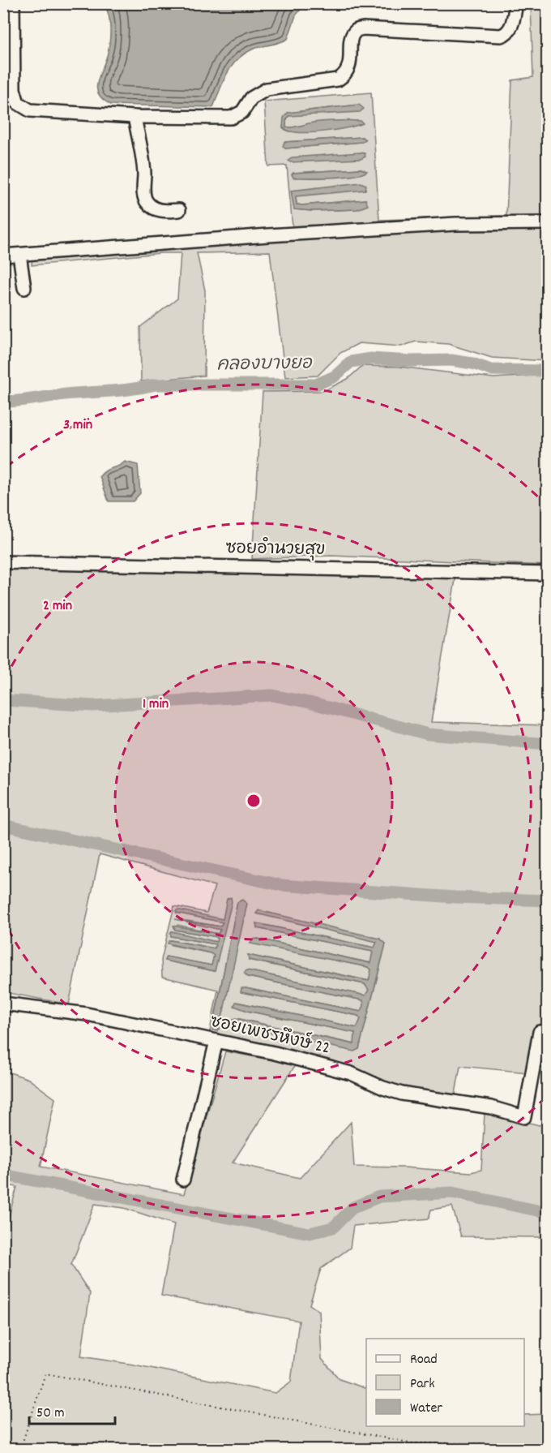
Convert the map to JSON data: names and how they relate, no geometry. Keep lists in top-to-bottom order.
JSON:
{
  "streets": {
    "street": ["ซอยอำนวยสุข", "ซอยเพชรหึงษ์ 22"]
  },
  "water": ["คลองบางยอ"],
  "legend": ["Road", "Park", "Water"],
  "scale_bar": "50 m",
  "rings": ["3 min", "2 min", "1 min"]
}
